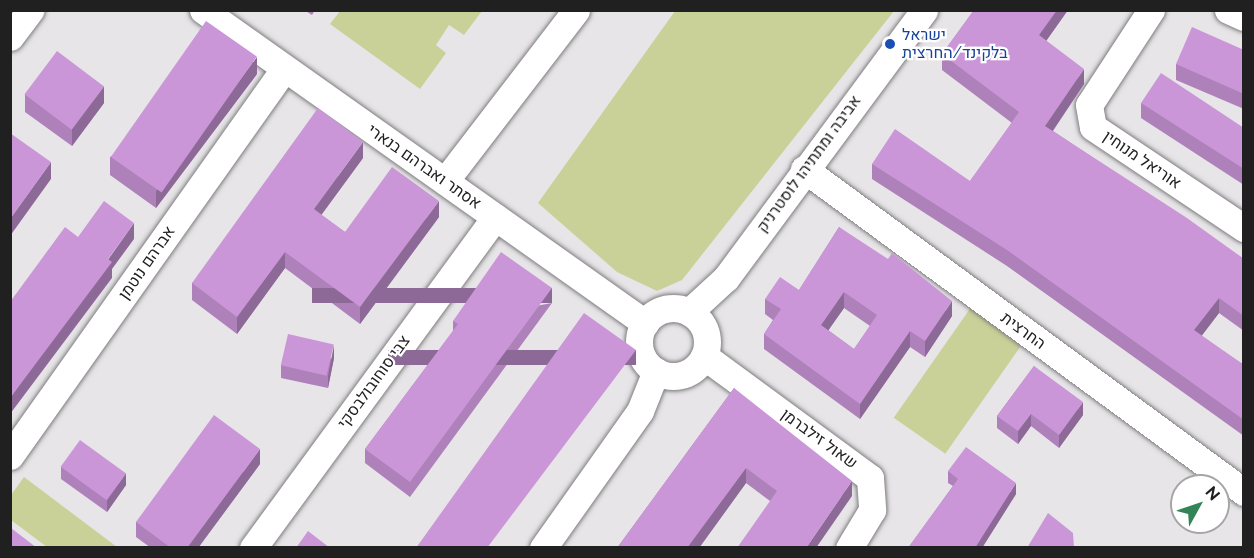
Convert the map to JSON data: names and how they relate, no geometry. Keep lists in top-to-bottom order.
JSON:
{
  "streets": {
    "street": [
      "אוריאל מנוחין",
      "אביבה ומתתיהו לוסטרניק",
      "אסתר ואברהם בנארי",
      "אברהם נוטמן",
      "החרצית",
      "צבי סוחובולבסקי",
      "שאול זילברמן"
    ]
  },
  "crossings": [
    ["אביבה ומתתיהו לוסטרניק", "אסתר ואברהם בנארי"],
    ["אביבה ומתתיהו לוסטרניק", "החרצית"],
    ["אביבה ומתתיהו לוסטרניק", "שאול זילברמן"],
    ["אסתר ואברהם בנארי", "אברהם נוטמן"],
    ["אסתר ואברהם בנארי", "צבי סוחובולבסקי"],
    ["אסתר ואברהם בנארי", "שאול זילברמן"]
  ],
  "places": ["ישראל בלקינד/החרצית"],
  "north": "top right"
}
